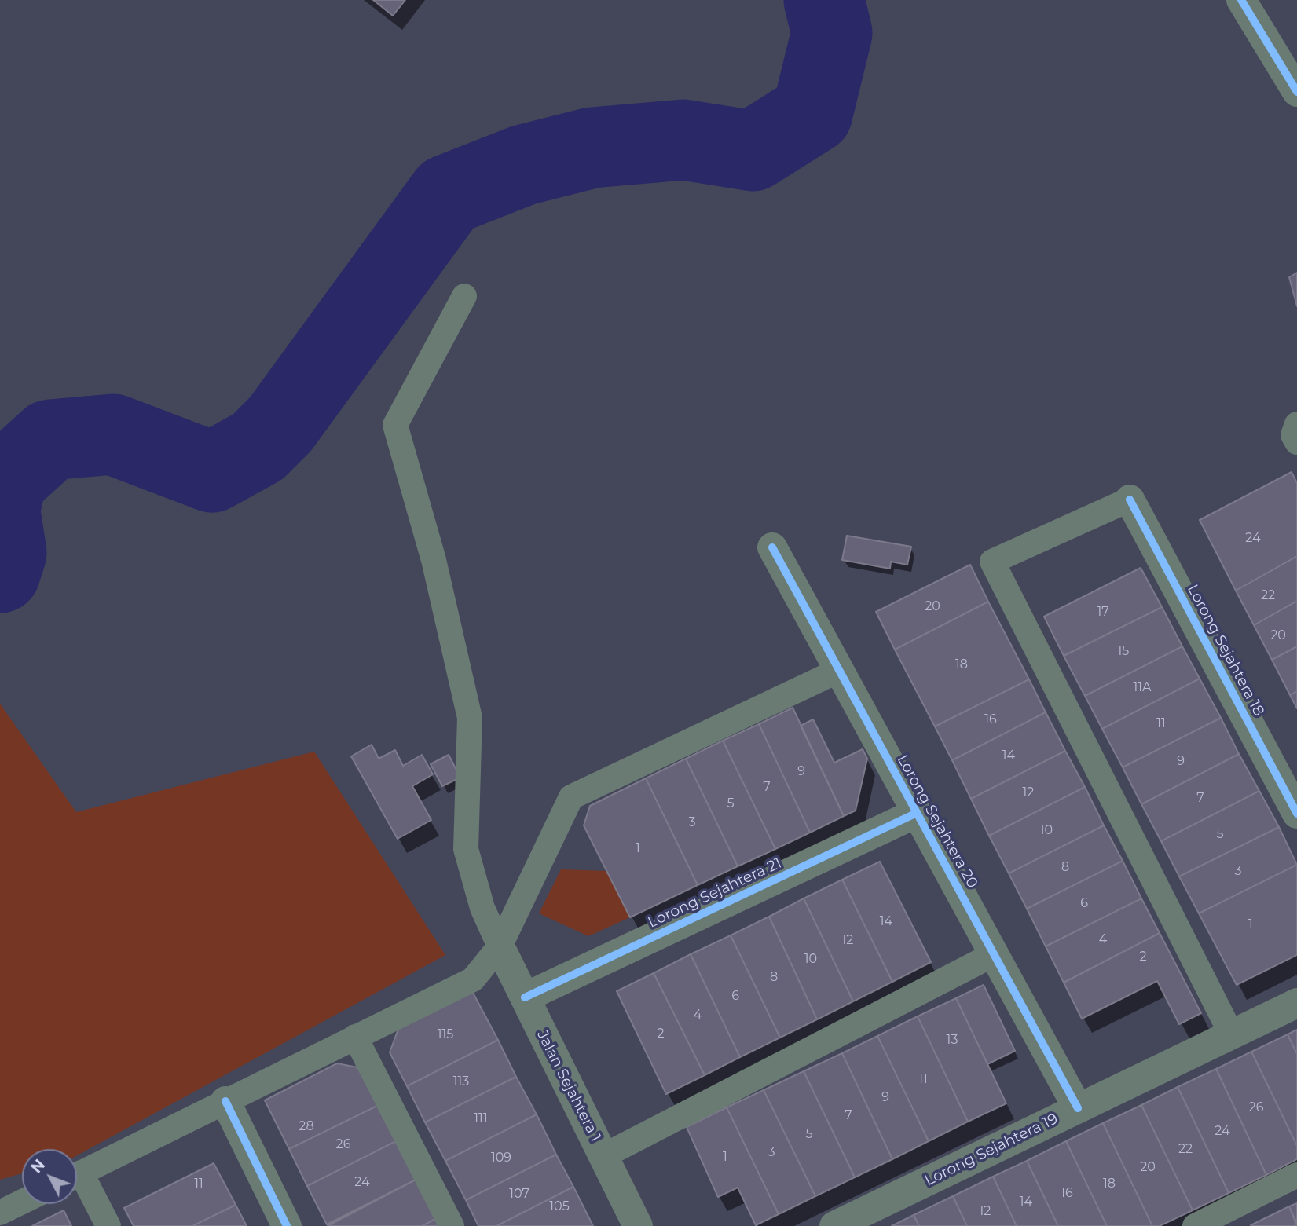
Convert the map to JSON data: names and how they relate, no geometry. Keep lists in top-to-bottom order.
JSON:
{
  "streets": {
    "street": [
      "Lorong Sejahtera 18",
      "Lorong Sejahtera 20",
      "Lorong Sejahtera 21",
      "Jalan Sejahtera 1",
      "Lorong Sejahtera 19"
    ]
  },
  "crossings": [
    ["Lorong Sejahtera 20", "Lorong Sejahtera 21"],
    ["Lorong Sejahtera 20", "Lorong Sejahtera 19"],
    ["Lorong Sejahtera 21", "Jalan Sejahtera 1"]
  ],
  "house_numbers": [
    "24",
    "22",
    "20",
    "17",
    "20",
    "15",
    "18",
    "11A",
    "16",
    "11",
    "14",
    "9",
    "9",
    "7",
    "12",
    "7",
    "5",
    "3",
    "10",
    "5",
    "1",
    "8",
    "3",
    "6",
    "14",
    "1",
    "4",
    "12",
    "2",
    "10",
    "8",
    "6",
    "4",
    "2",
    "115",
    "13",
    "11",
    "113",
    "9",
    "26",
    "7",
    "111",
    "28",
    "24",
    "5",
    "26",
    "22",
    "3",
    "1",
    "109",
    "20",
    "24",
    "11",
    "18",
    "16",
    "107",
    "14",
    "105",
    "12"
  ],
  "north": "top left"
}
